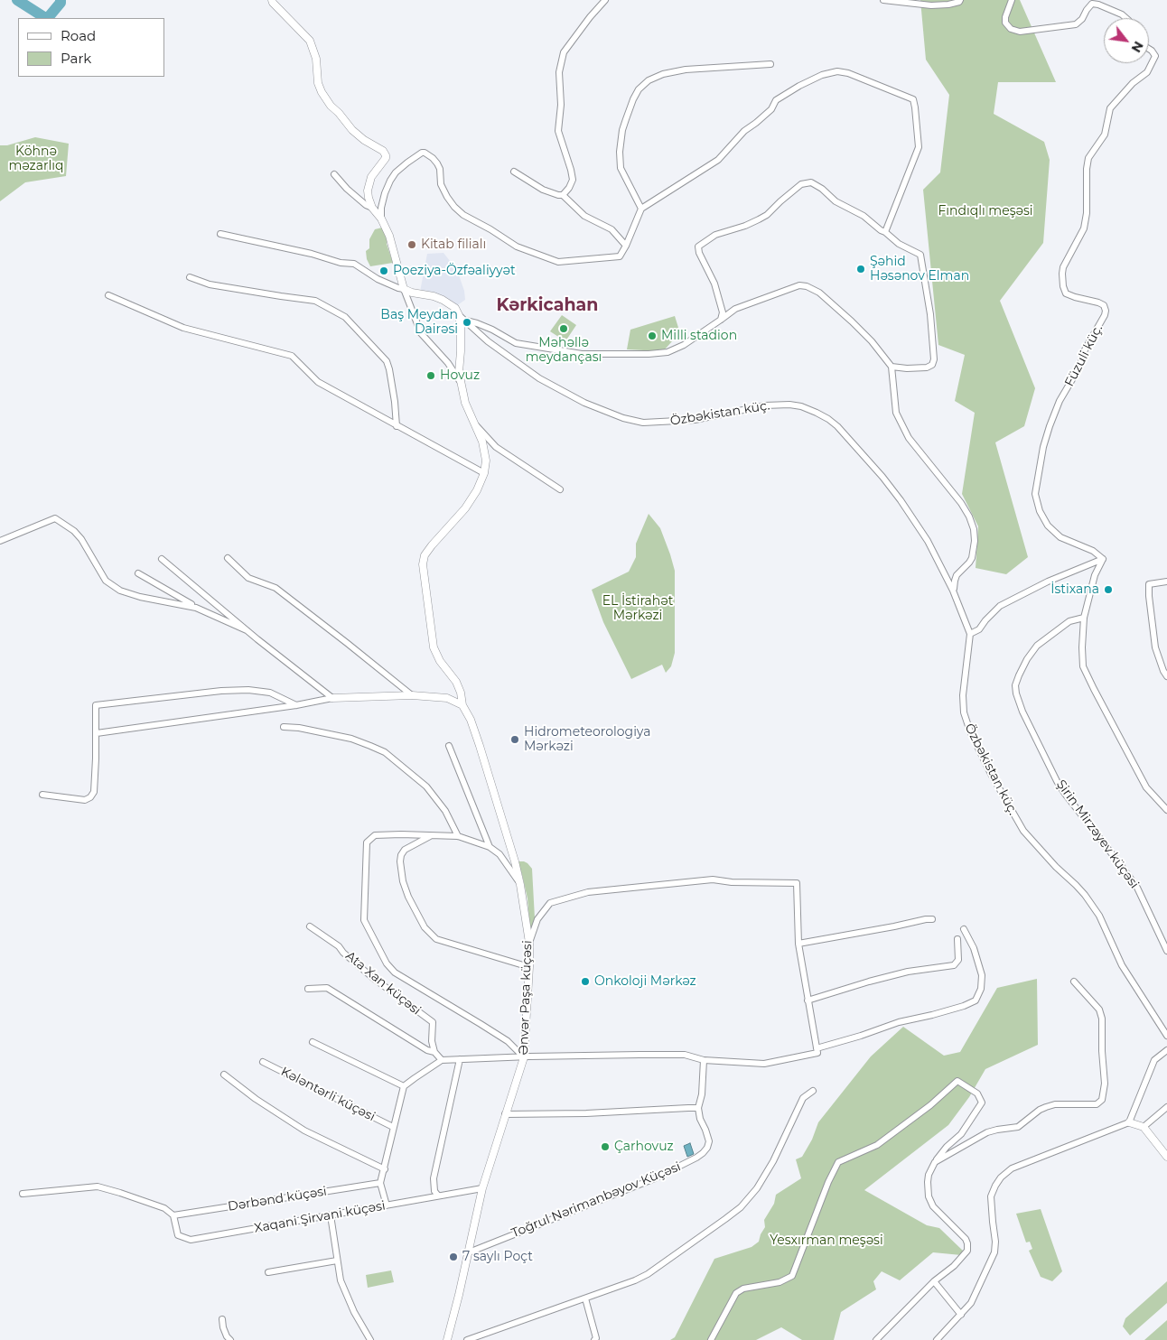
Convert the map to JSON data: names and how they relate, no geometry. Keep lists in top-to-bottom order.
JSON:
{
  "streets": {
    "street": [
      "Füzuli küç.",
      "Özbəkistan küç.",
      "Şirin Mirzəyev küçəsi",
      "Ata Xan küçəsi",
      "Ənvər Paşa küçəsi",
      "Kələntərli küçəsi",
      "Dərbənd küçəsi",
      "Toğrul Nərimanbəyov Küçəsi",
      "Xaqani Şirvani küçəsi"
    ]
  },
  "crossings": [
    ["Ənvər Paşa küçəsi", "Toğrul Nərimanbəyov Küçəsi"],
    ["Ənvər Paşa küçəsi", "Xaqani Şirvani küçəsi"],
    ["Dərbənd küçəsi", "Xaqani Şirvani küçəsi"]
  ],
  "districts": ["Kərkicahan"],
  "parks": [
    "Köhnə məzarlıq",
    "Fındıqlı meşəsi",
    "EL İstirahət Mərkəzi",
    "Yesxırman meşəsi"
  ],
  "places": [
    "Kitab filialı",
    "Şəhid Həsənov Elman",
    "Poeziya-Özfəaliyyət",
    "Baş Meydan Dairəsi",
    "Məhəllə meydançası",
    "Milli stadion",
    "Hovuz",
    "İstixana",
    "Hidrometeorologiya Mərkəzi",
    "Onkoloji Mərkəz",
    "Çarhovuz",
    "7 saylı Poçt"
  ],
  "legend": ["Road", "Park"],
  "north": "bottom right"
}
